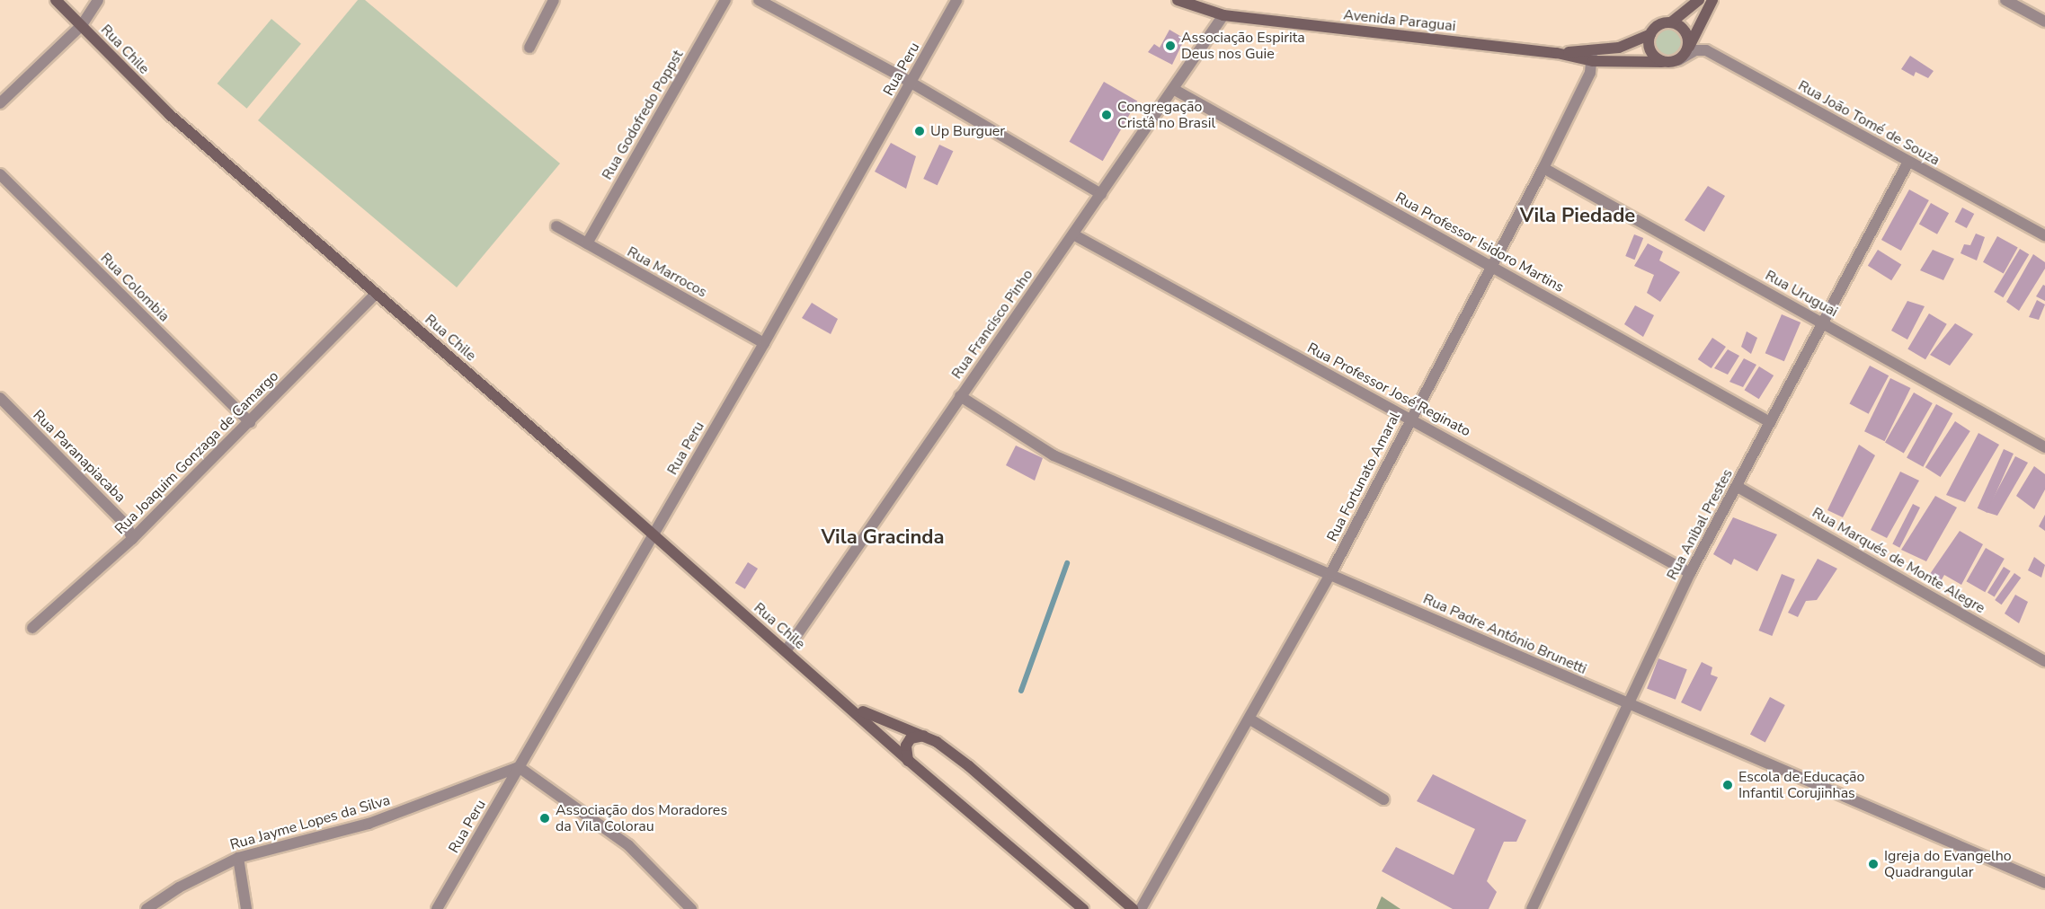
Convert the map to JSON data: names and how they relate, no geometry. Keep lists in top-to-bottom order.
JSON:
{
  "streets": {
    "main road": ["Avenida Paraguai", "Rua Chile"],
    "street": [
      "Rua Peru",
      "Rua Godofredo Poppst",
      "Rua João Tomé de Souza",
      "Rua Professor Isidoro Martins",
      "Rua Marrocos",
      "Rua Colombia",
      "Rua Uruguai",
      "Rua Francisco Pinho",
      "Rua Professor José Reginato",
      "Rua Joaquim Gonzaga de Camargo",
      "Rua Paranapiacaba",
      "Rua Fortunato Amaral",
      "Rua Anibal Prestes",
      "Rua Marqués de Monte Alegre",
      "Rua Padre Antônio Brunetti",
      "Rua Jayme Lopes da Silva"
    ]
  },
  "crossings": [
    ["Avenida Paraguai", "Rua João Tomé de Souza"],
    ["Avenida Paraguai", "Rua Francisco Pinho"],
    ["Avenida Paraguai", "Rua Fortunato Amaral"],
    ["Rua Chile", "Rua Peru"],
    ["Rua Chile", "Rua Francisco Pinho"],
    ["Rua Chile", "Rua Joaquim Gonzaga de Camargo"],
    ["Rua Peru", "Rua Marrocos"],
    ["Rua Peru", "Rua Jayme Lopes da Silva"],
    ["Rua Godofredo Poppst", "Rua Marrocos"],
    ["Rua João Tomé de Souza", "Rua Anibal Prestes"],
    ["Rua Professor Isidoro Martins", "Rua Francisco Pinho"],
    ["Rua Professor Isidoro Martins", "Rua Fortunato Amaral"],
    ["Rua Professor Isidoro Martins", "Rua Anibal Prestes"],
    ["Rua Colombia", "Rua Joaquim Gonzaga de Camargo"],
    ["Rua Uruguai", "Rua Fortunato Amaral"],
    ["Rua Uruguai", "Rua Anibal Prestes"],
    ["Rua Francisco Pinho", "Rua Professor José Reginato"],
    ["Rua Francisco Pinho", "Rua Padre Antônio Brunetti"],
    ["Rua Professor José Reginato", "Rua Fortunato Amaral"],
    ["Rua Professor José Reginato", "Rua Anibal Prestes"],
    ["Rua Joaquim Gonzaga de Camargo", "Rua Paranapiacaba"],
    ["Rua Fortunato Amaral", "Rua Padre Antônio Brunetti"],
    ["Rua Anibal Prestes", "Rua Marqués de Monte Alegre"],
    ["Rua Anibal Prestes", "Rua Padre Antônio Brunetti"]
  ],
  "districts": ["Vila Piedade", "Vila Gracinda"],
  "places": [
    "Associação Espirita Deus nos Guie",
    "Congregação Cristâ no Brasil",
    "Up Burguer",
    "Escola de Educação Infantil Corujinhas",
    "Associação dos Moradores da Vila Colorau",
    "Igreja do Evangelho Quadrangular"
  ]
}
